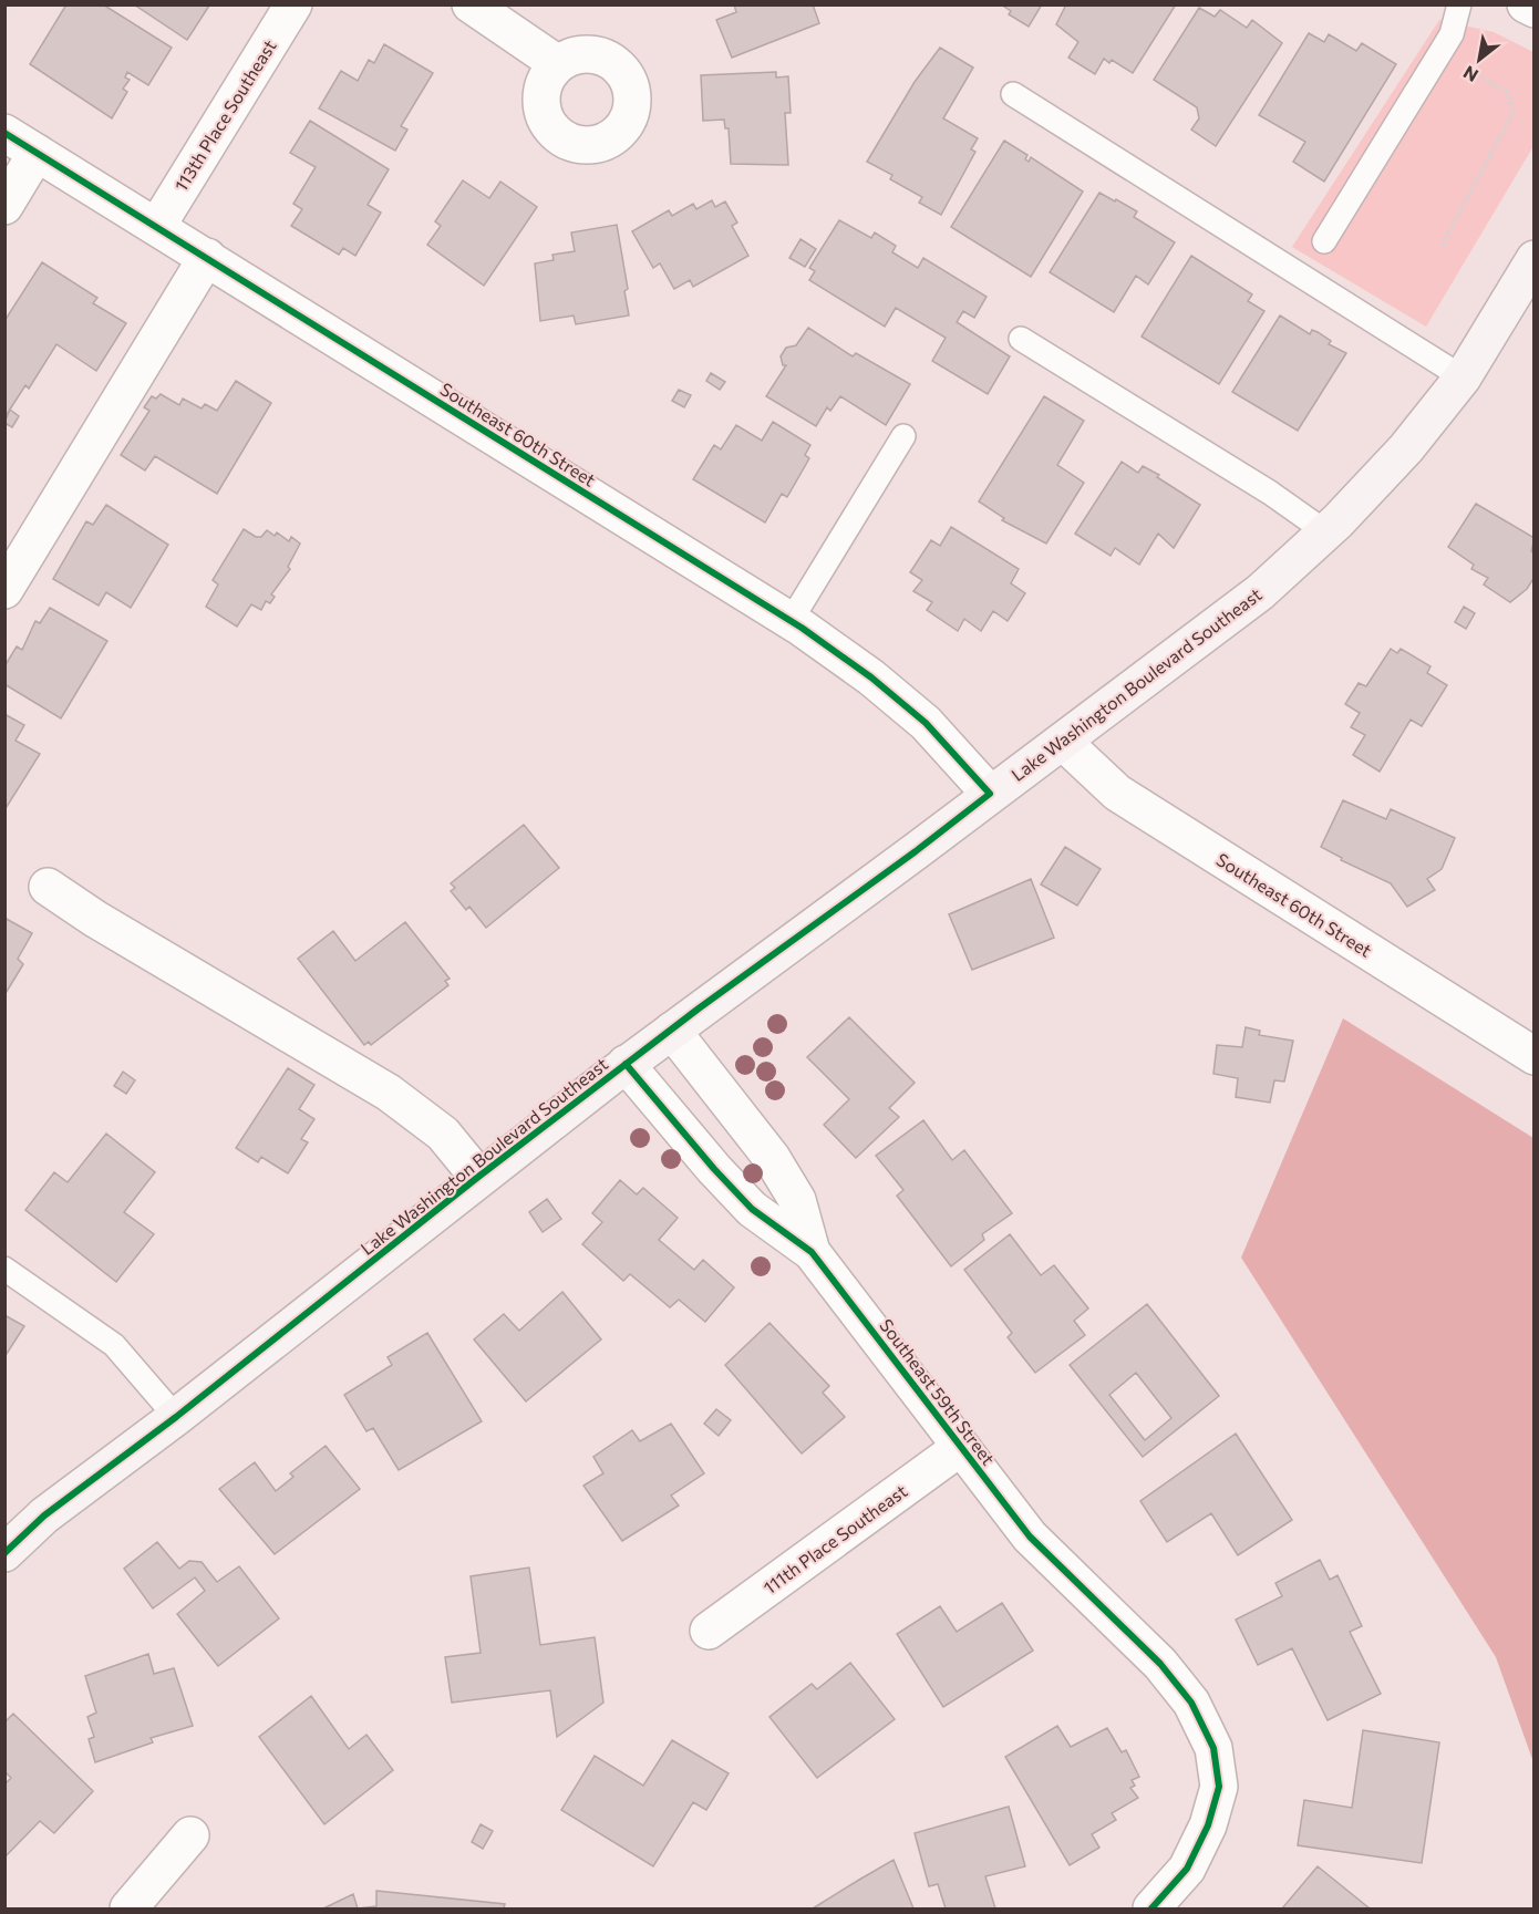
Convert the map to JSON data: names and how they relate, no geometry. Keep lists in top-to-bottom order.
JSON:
{
  "streets": {
    "main road": ["Lake Washington Boulevard Southeast"],
    "street": [
      "113th Place Southeast",
      "Southeast 60th Street",
      "Southeast 59th Street",
      "111th Place Southeast"
    ]
  },
  "crossings": [
    ["113th Place Southeast", "Southeast 60th Street"],
    ["Southeast 60th Street", "Lake Washington Boulevard Southeast"],
    ["Lake Washington Boulevard Southeast", "Southeast 59th Street"],
    ["Southeast 59th Street", "111th Place Southeast"]
  ],
  "north": "bottom left"
}
